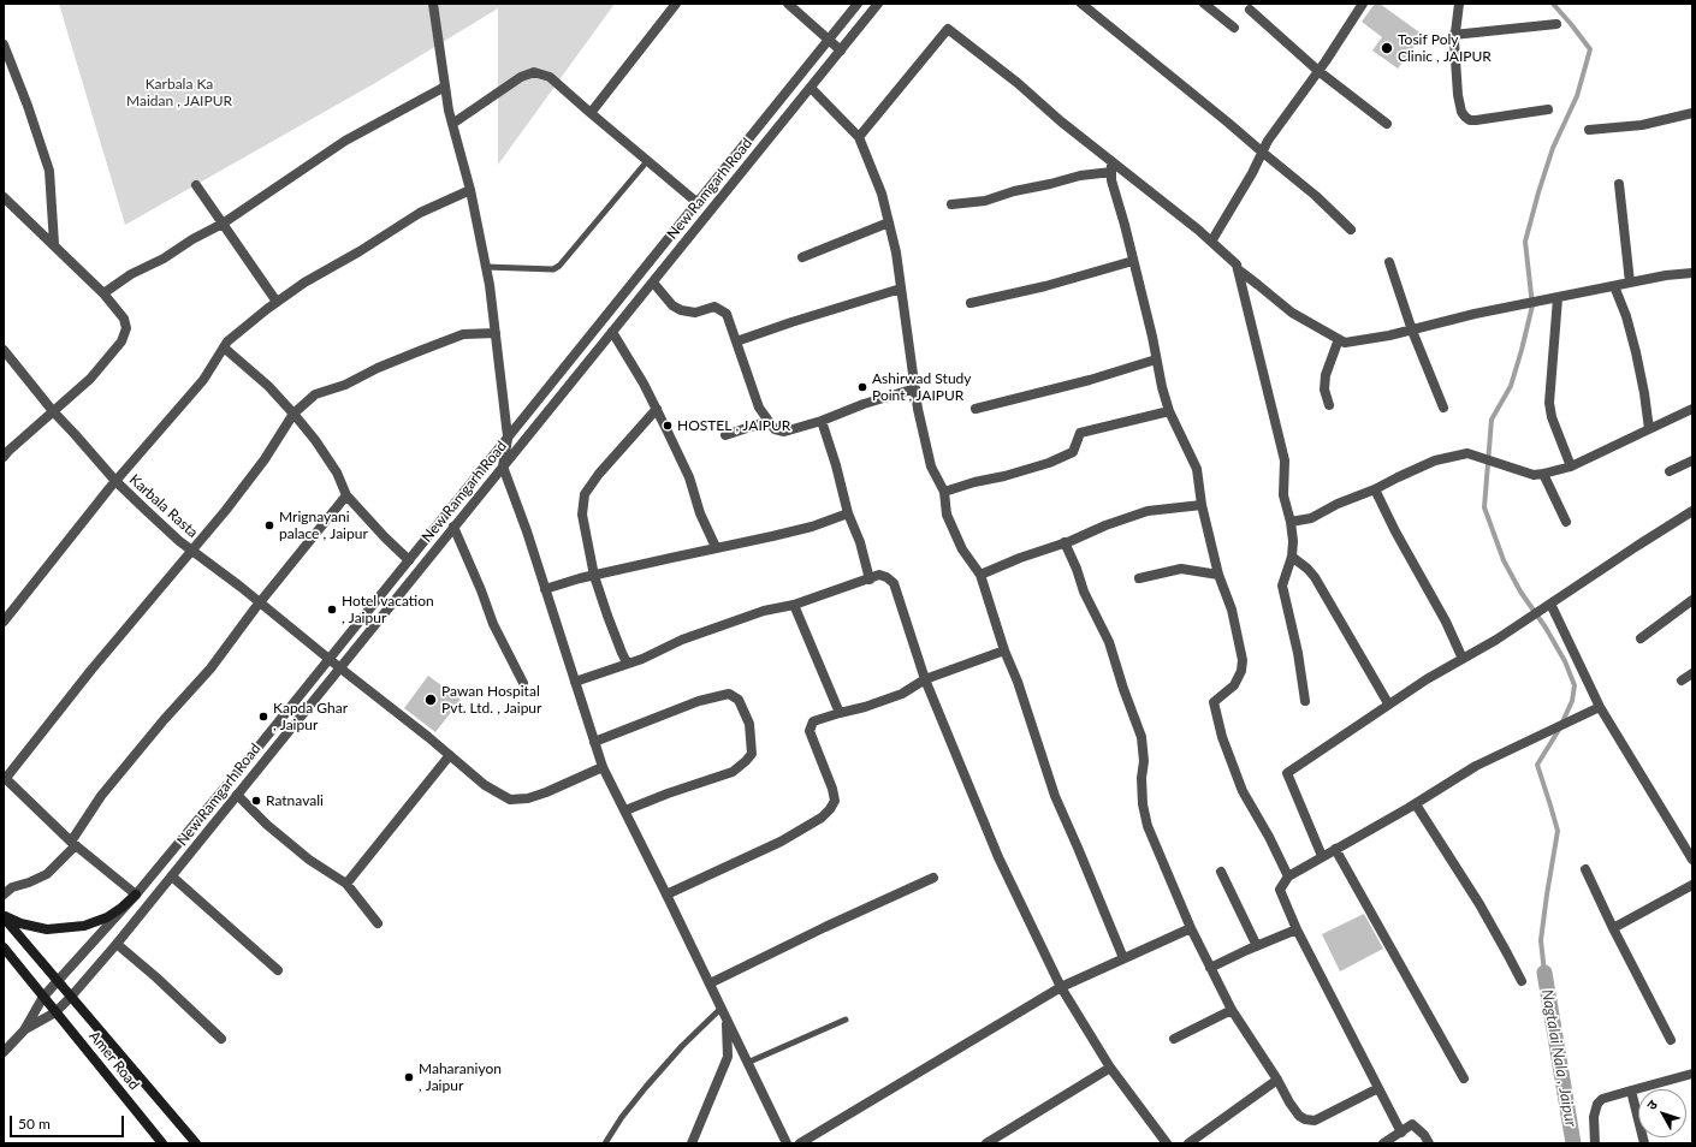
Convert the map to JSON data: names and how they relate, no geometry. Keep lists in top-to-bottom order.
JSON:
{
  "streets": {
    "main road": ["Amer Road"],
    "street": ["New Ramgarh Road", "Karbala Rasta"]
  },
  "crossings": [
    ["New Ramgarh Road", "Karbala Rasta"],
    ["New Ramgarh Road", "Amer Road"]
  ],
  "water": ["Nagtalai Nala , Jaipur"],
  "parks": ["Karbala Ka Maidan , JAIPUR"],
  "places": [
    "Tosif Poly Clinic , JAIPUR",
    "Ashirwad Study Point , JAIPUR",
    "HOSTEL , JAIPUR",
    "Mrignayani palace , Jaipur",
    "Hotel vacation , Jaipur",
    "Pawan Hospital Pvt. Ltd. , Jaipur",
    "Kapda Ghar , Jaipur",
    "Ratnavali",
    "Maharaniyon , Jaipur"
  ],
  "scale_bar": "50 m",
  "north": "top left"
}
